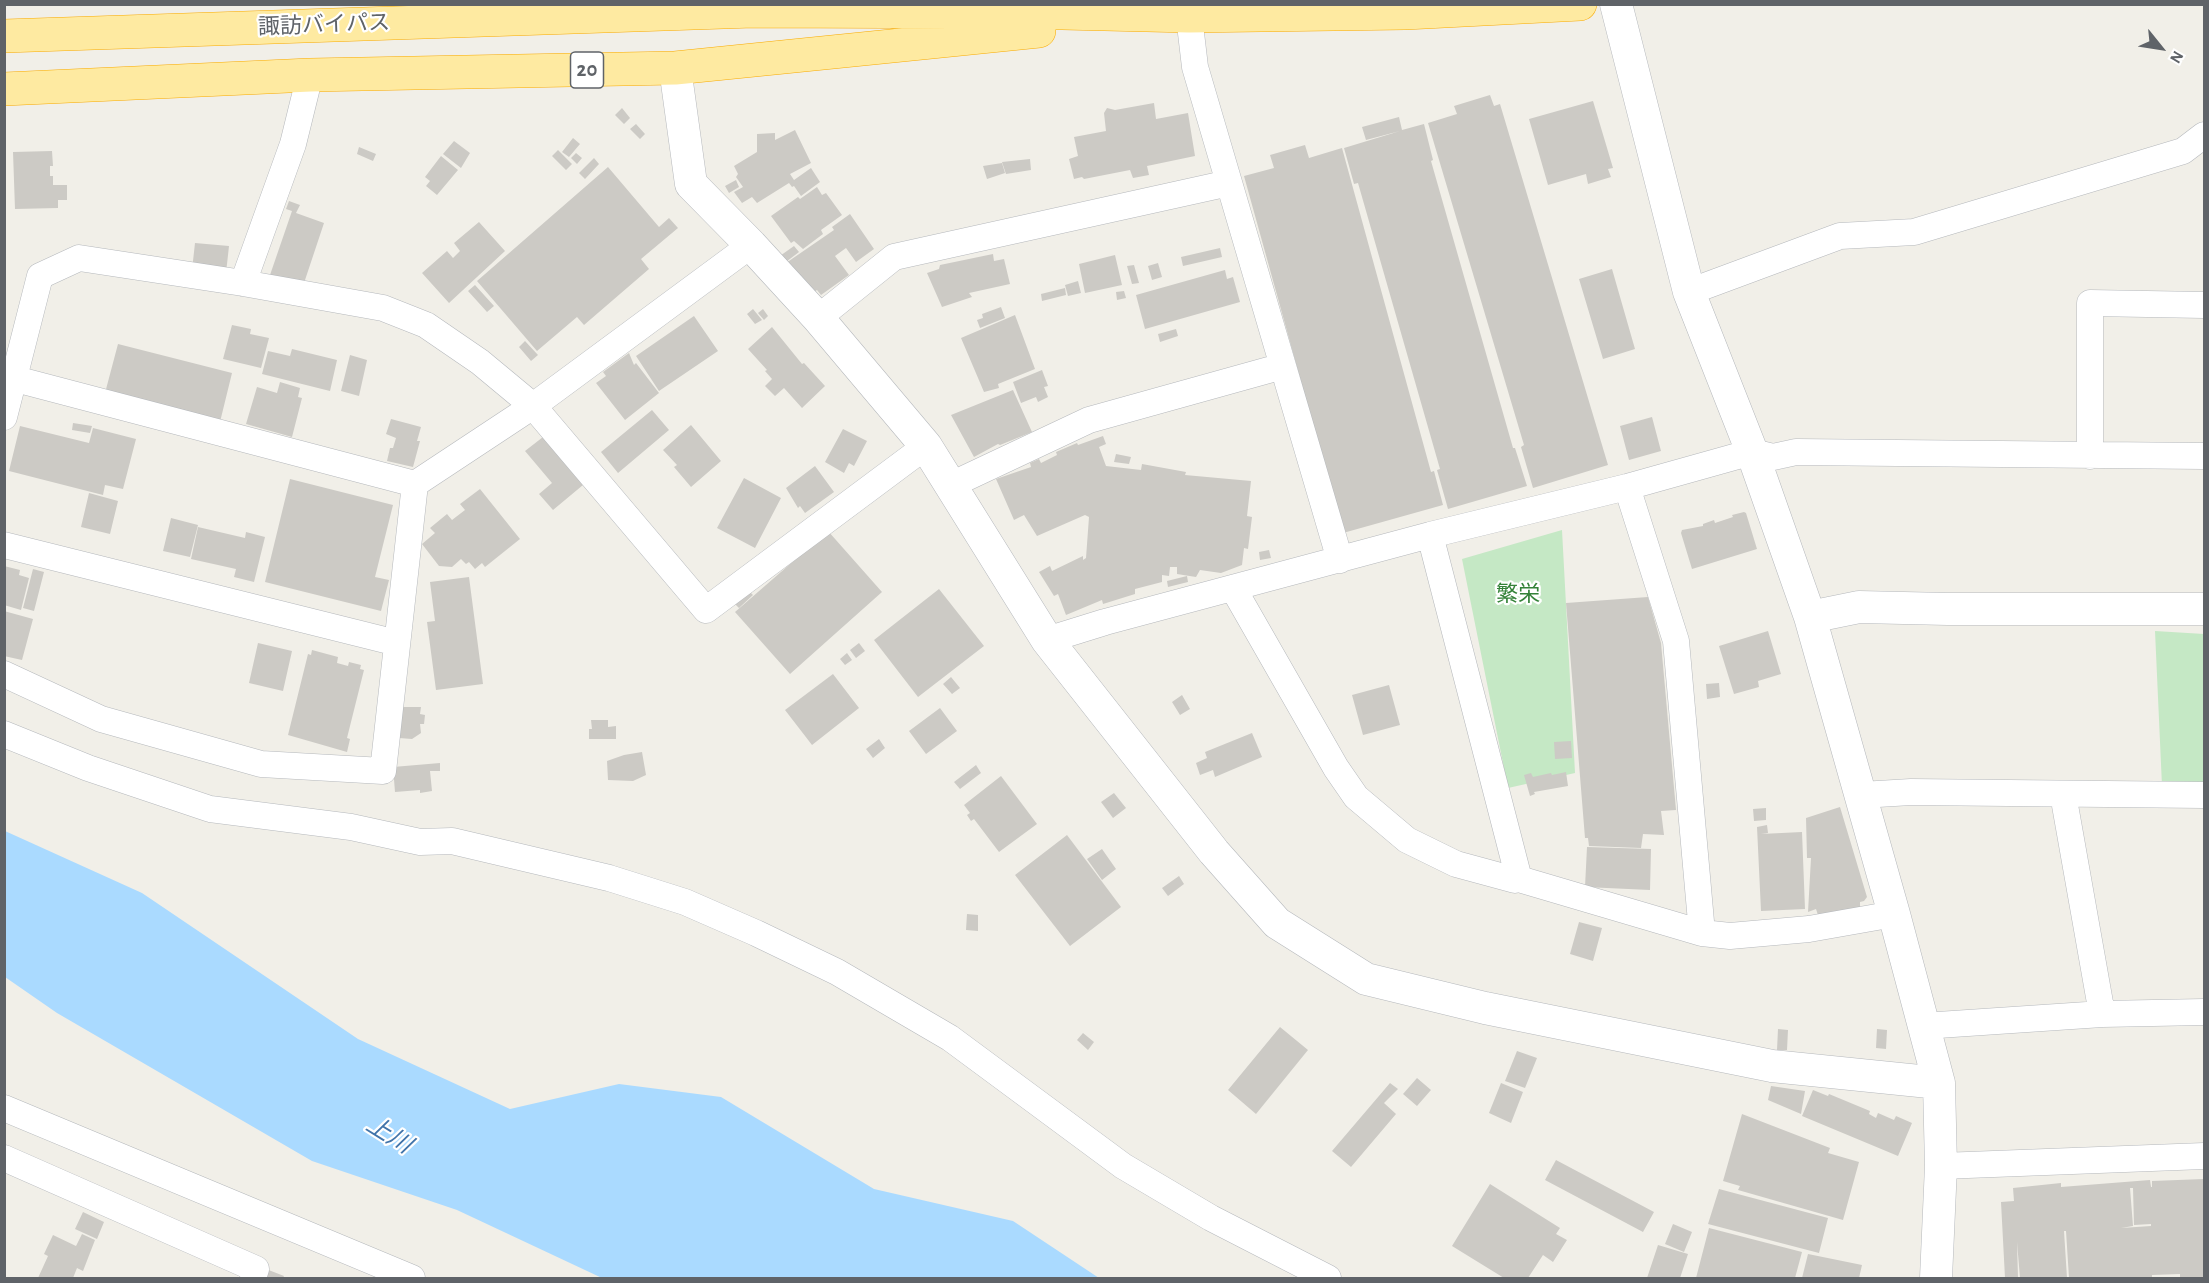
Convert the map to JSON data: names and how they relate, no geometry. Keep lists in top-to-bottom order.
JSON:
{
  "streets": {
    "highway": ["諏訪バイパス", "20"]
  },
  "crossings": [
    ["諏訪バイパス", "20"]
  ],
  "water": ["上川"],
  "parks": ["繁栄"],
  "north": "bottom right"
}
